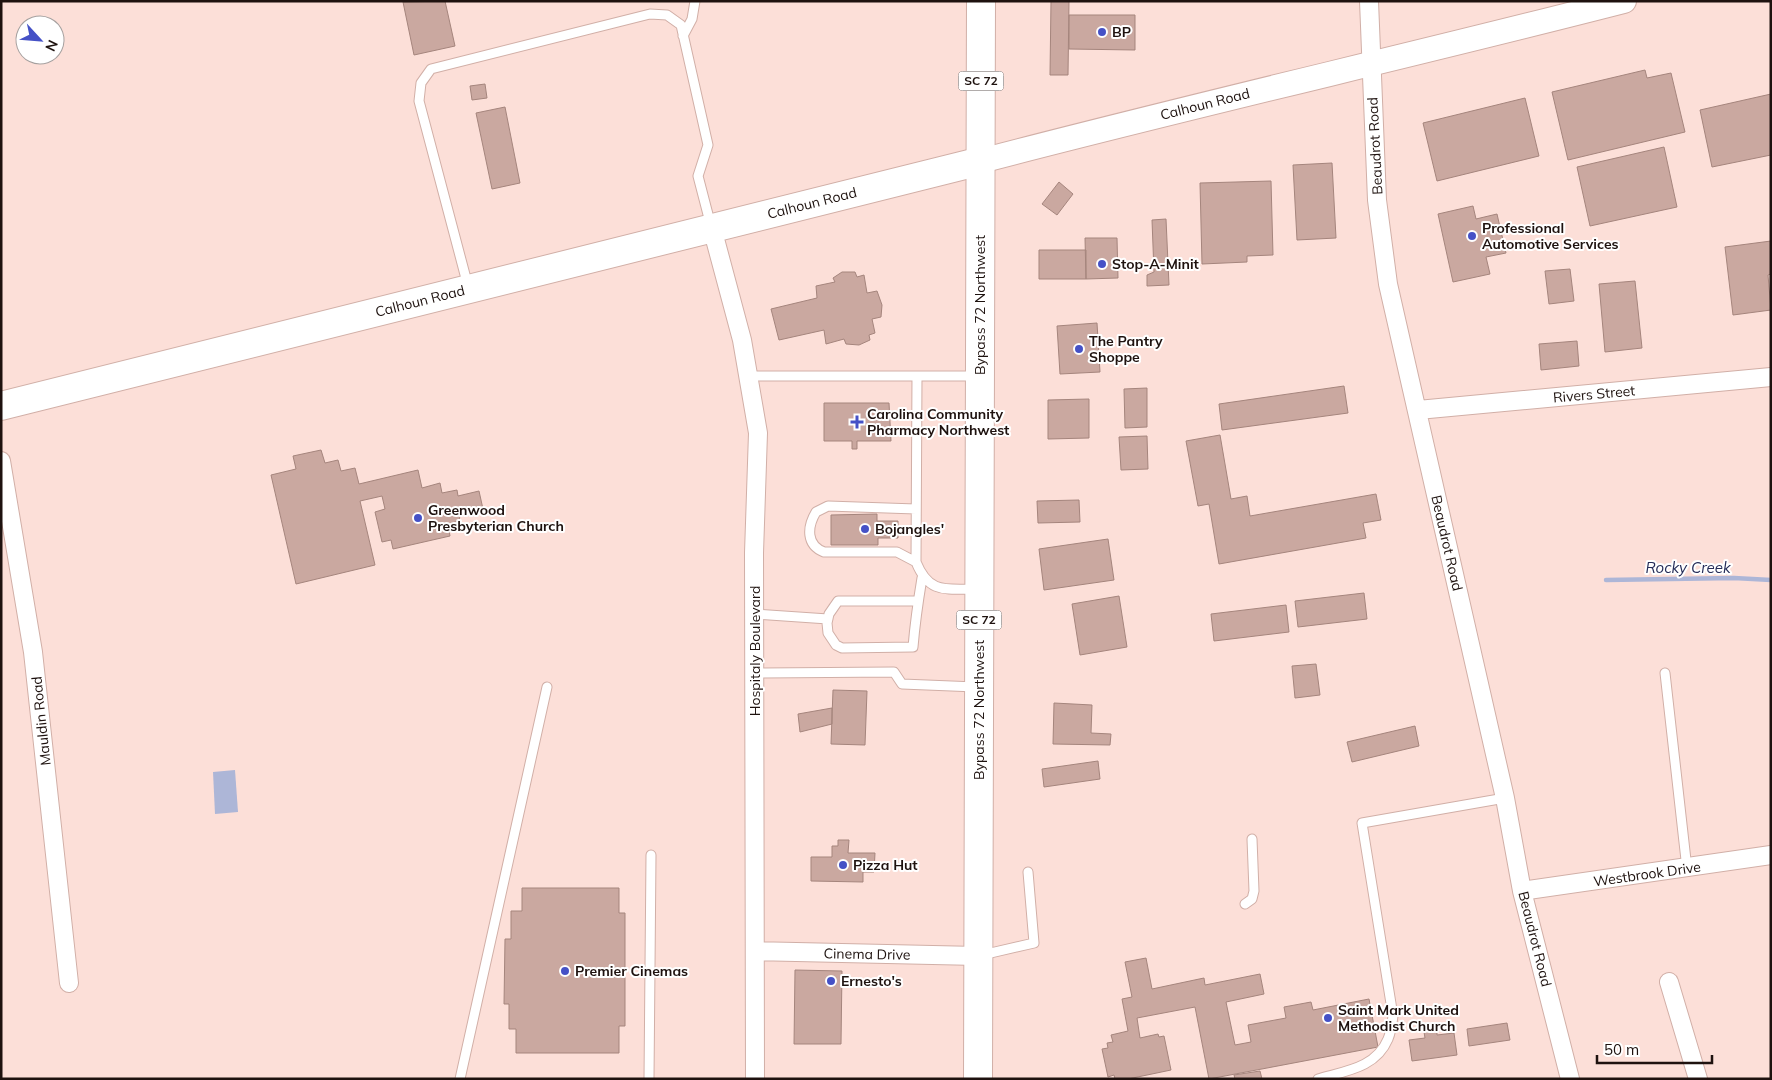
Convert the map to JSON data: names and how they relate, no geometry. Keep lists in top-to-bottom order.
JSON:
{
  "streets": {
    "main road": ["SC 72", "Calhoun Road", "Bypass 72 Northwest"],
    "street": [
      "Beaudrot Road",
      "Rivers Street",
      "Hospitaly Boulevard",
      "Mauldin Road",
      "Westbrook Drive",
      "Cinema Drive"
    ]
  },
  "crossings": [
    ["SC 72", "Calhoun Road"],
    ["SC 72", "Bypass 72 Northwest"],
    ["Calhoun Road", "Beaudrot Road"],
    ["Calhoun Road", "Bypass 72 Northwest"],
    ["Calhoun Road", "Hospitaly Boulevard"],
    ["Beaudrot Road", "Rivers Street"],
    ["Beaudrot Road", "Westbrook Drive"],
    ["Bypass 72 Northwest", "Cinema Drive"],
    ["Hospitaly Boulevard", "Cinema Drive"]
  ],
  "water": ["Rocky Creek"],
  "places": {
    "other": [
      "BP",
      "Professional Automotive Services",
      "Stop-A-Minit",
      "The Pantry Shoppe",
      "Greenwood Presbyterian Church",
      "Bojangles'",
      "Pizza Hut",
      "Premier Cinemas",
      "Ernesto's",
      "Saint Mark United Methodist Church"
    ],
    "health": ["Carolina Community Pharmacy Northwest"]
  },
  "scale_bar": "50 m",
  "north": "bottom right"
}
